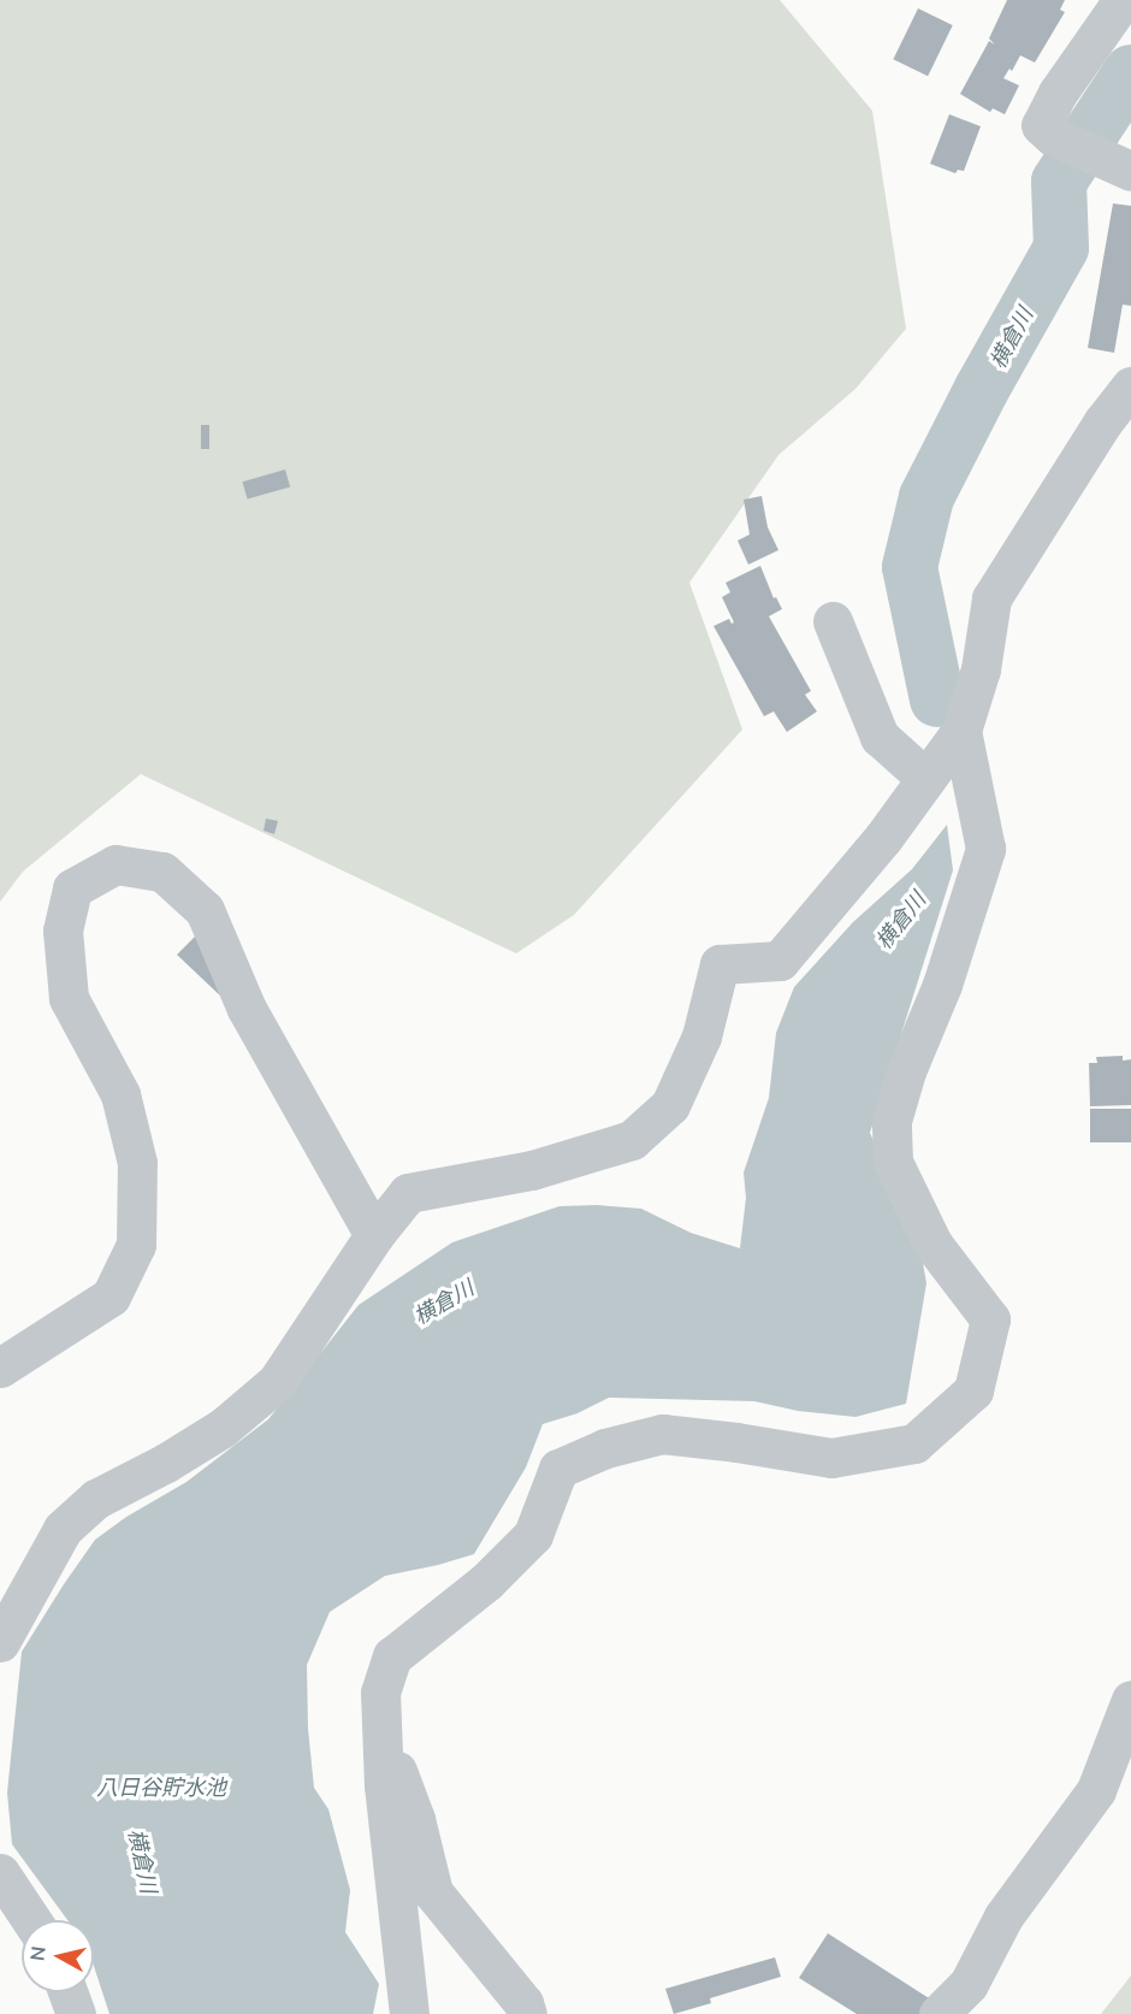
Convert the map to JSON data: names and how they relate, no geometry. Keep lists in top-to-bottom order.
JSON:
{
  "water": ["横倉川", "八日谷貯水池"],
  "north": "left"
}
